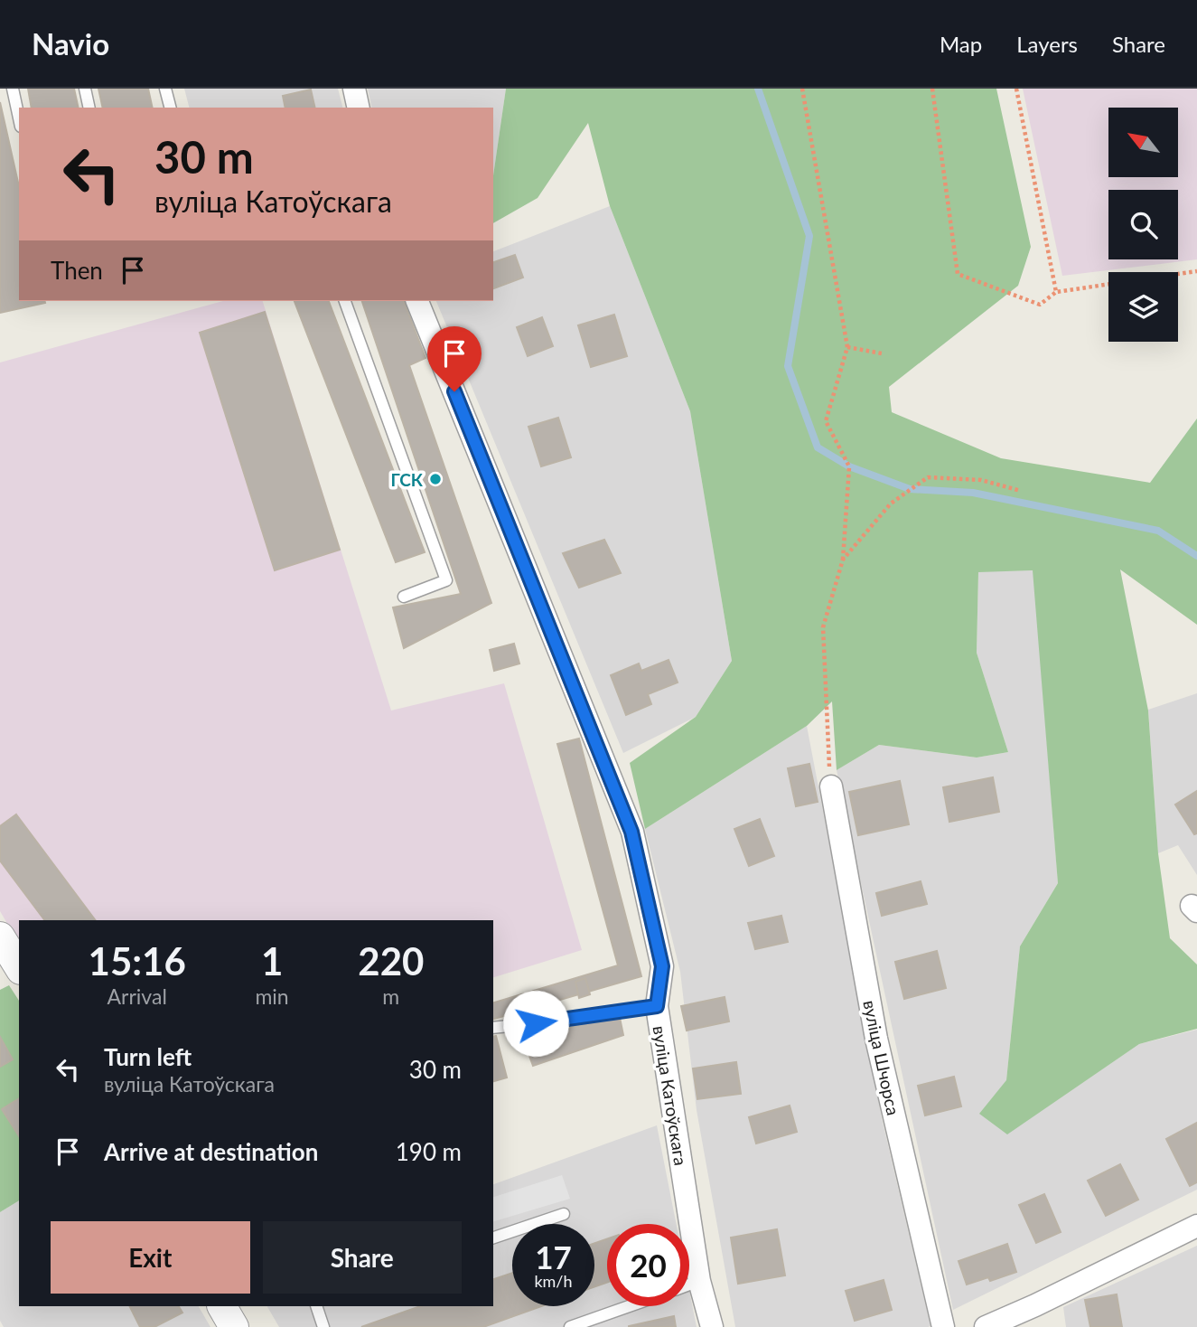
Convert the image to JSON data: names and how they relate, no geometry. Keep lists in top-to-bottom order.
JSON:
{
  "streets": {
    "street": ["вуліца Шчорса", "вуліца Катоўскага"]
  },
  "places": ["ГСК"],
  "north": "top left",
  "page": {
    "header": "Navio",
    "nav": ["Map", "Layers", "Share"],
    "turn": ["30 m", "вуліца Катоўскага"],
    "then": "Then",
    "eta": [
      "15:16",
      "Arrival",
      "1",
      "min",
      "220",
      "m"
    ],
    "list": [
      {
        "name": "Turn left",
        "note": "вуліца Катоўскага",
        "value": "30 m"
      },
      {
        "name": "Arrive at destination",
        "value": "190 m"
      }
    ],
    "buttons": ["Exit", "Share"],
    "speed": "17 km/h",
    "limit": "20"
  }
}
